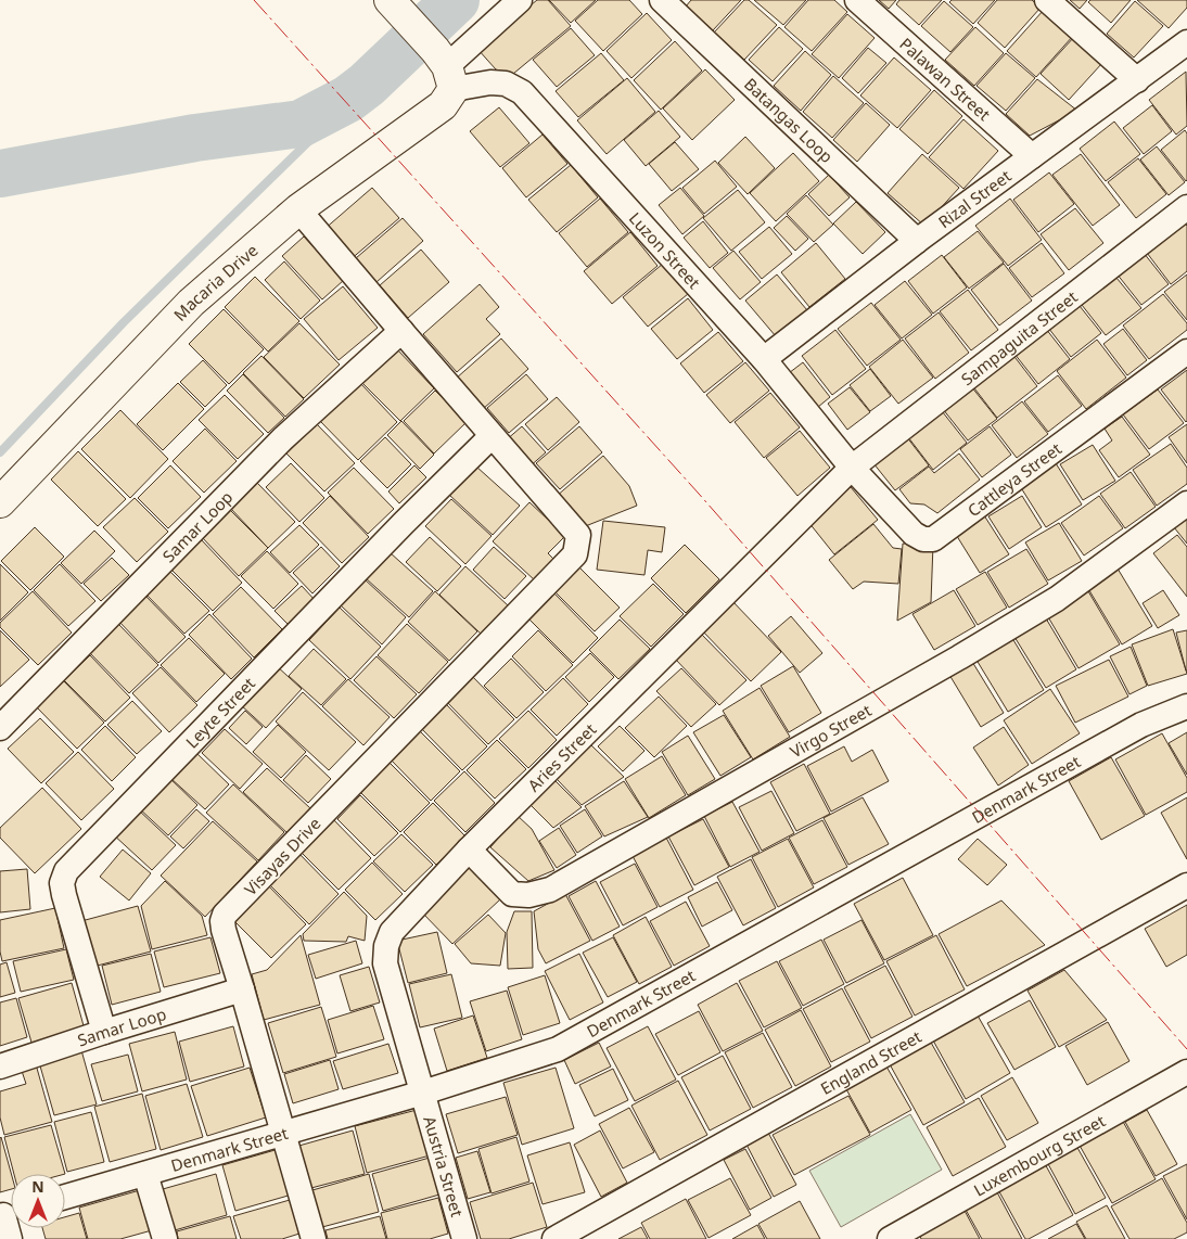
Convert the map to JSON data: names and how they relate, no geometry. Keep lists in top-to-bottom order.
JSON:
{
  "streets": {
    "street": [
      "Palawan Street",
      "Batangas Loop",
      "Rizal Street",
      "Luzon Street",
      "Macaria Drive",
      "Sampaguita Street",
      "Cattleya Street",
      "Samar Loop",
      "Leyte Street",
      "Virgo Street",
      "Aries Street",
      "Denmark Street",
      "Visayas Drive",
      "England Street",
      "Luxembourg Street",
      "Austria Street"
    ]
  },
  "crossings": [
    ["Palawan Street", "Rizal Street"],
    ["Batangas Loop", "Rizal Street"],
    ["Rizal Street", "Luzon Street"],
    ["Luzon Street", "Macaria Drive"],
    ["Luzon Street", "Sampaguita Street"],
    ["Luzon Street", "Cattleya Street"],
    ["Luzon Street", "Aries Street"],
    ["Sampaguita Street", "Cattleya Street"],
    ["Sampaguita Street", "Aries Street"],
    ["Cattleya Street", "Aries Street"],
    ["Samar Loop", "Leyte Street"],
    ["Samar Loop", "Visayas Drive"],
    ["Leyte Street", "Visayas Drive"],
    ["Virgo Street", "Aries Street"],
    ["Aries Street", "Denmark Street"],
    ["Aries Street", "Austria Street"],
    ["Denmark Street", "Visayas Drive"],
    ["Denmark Street", "Austria Street"]
  ],
  "north": "top"
}
